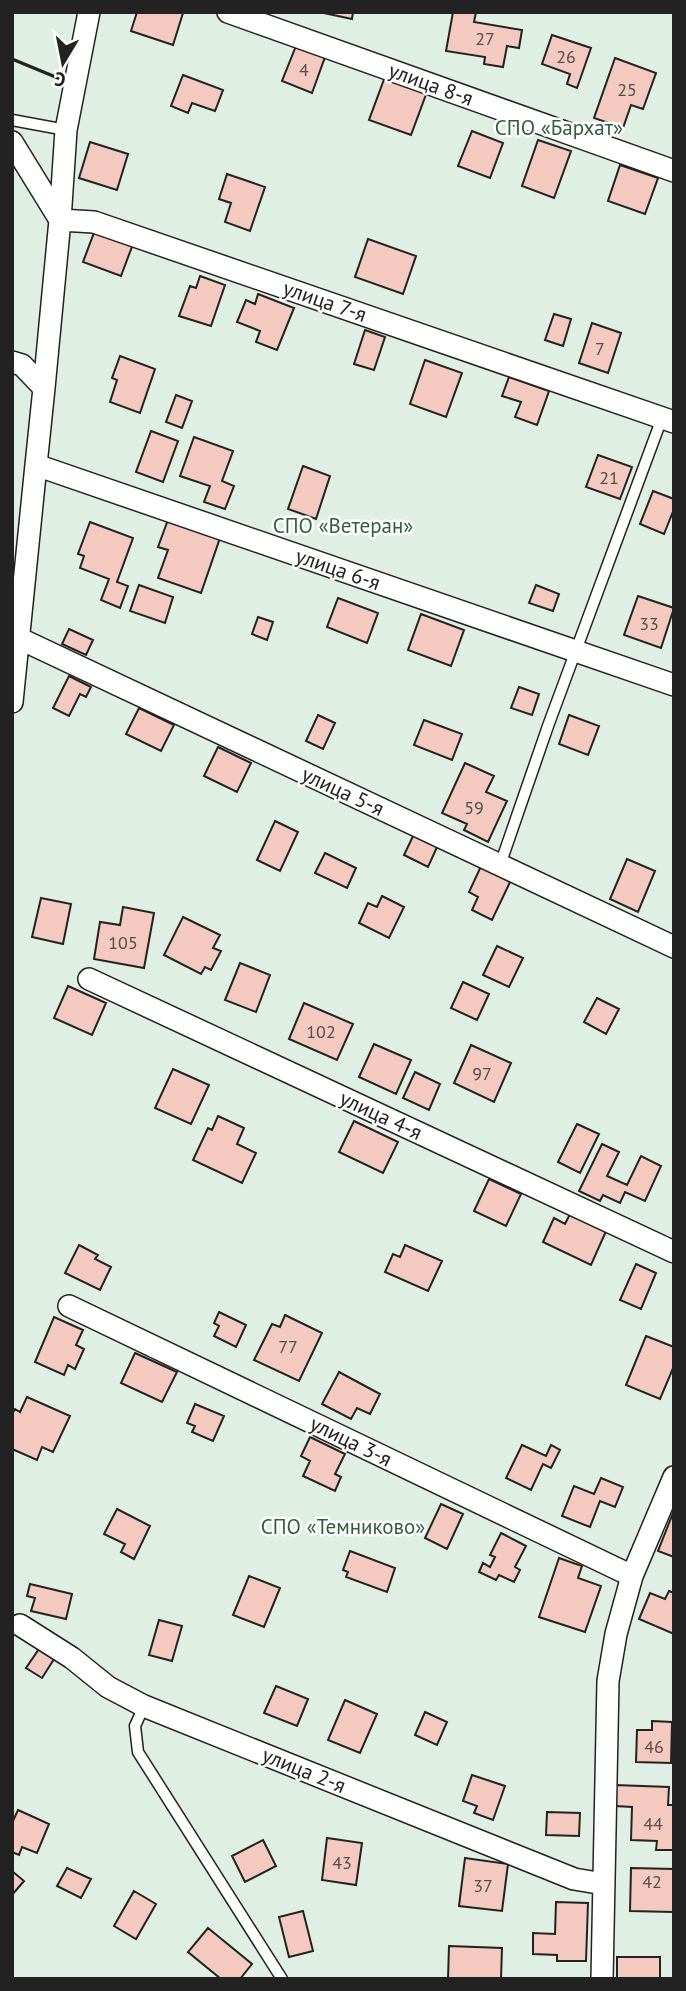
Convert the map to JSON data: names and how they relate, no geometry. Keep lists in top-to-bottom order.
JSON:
{
  "streets": {
    "street": [
      "улица 8-я",
      "улица 7-я",
      "улица 6-я",
      "улица 5-я",
      "улица 4-я",
      "улица 3-я",
      "улица 2-я"
    ]
  },
  "parks": ["СПО «Бархат»", "СПО «Ветеран»", "СПО «Темниково»"],
  "house_numbers": [
    "27",
    "26",
    "4",
    "25",
    "7",
    "21",
    "33",
    "59",
    "105",
    "102",
    "97",
    "77",
    "46",
    "44",
    "43",
    "42",
    "37"
  ],
  "north": "bottom"
}
